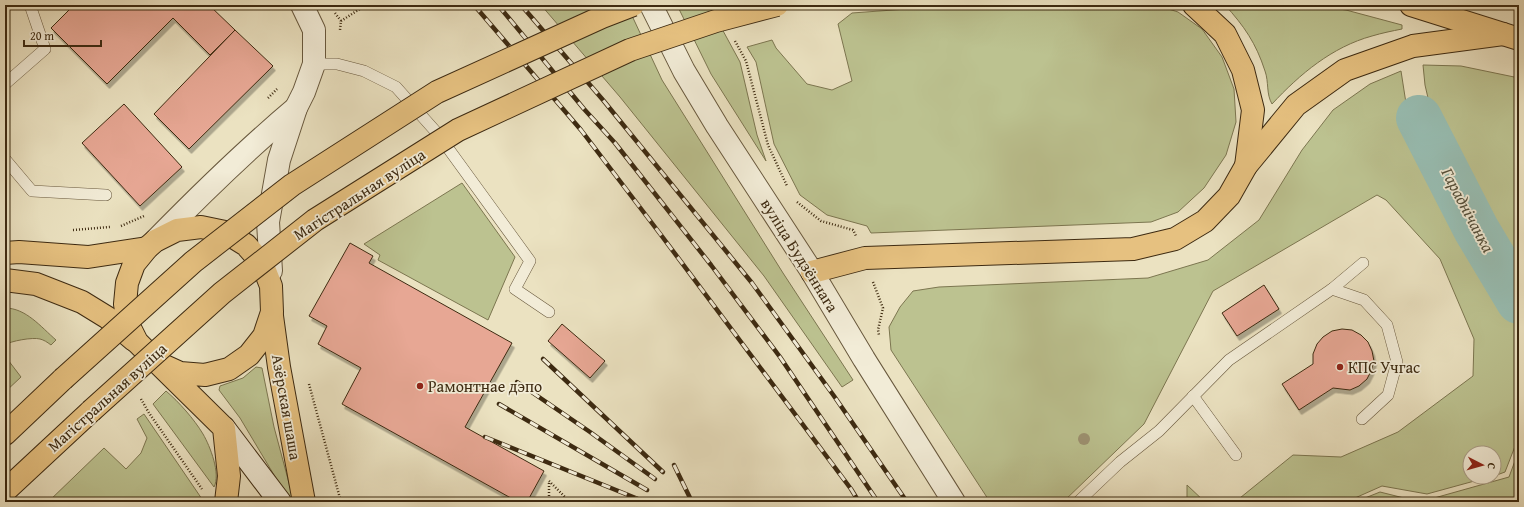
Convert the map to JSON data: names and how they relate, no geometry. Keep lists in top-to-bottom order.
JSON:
{
  "streets": {
    "main road": ["Магістральная вуліца", "Азёрская шаша"],
    "street": ["вуліца Будзённага"]
  },
  "water": ["Гараднічанка"],
  "places": ["КПС Учгас", "Рамонтнае дэпо"],
  "scale_bar": "20 m",
  "north": "right"
}
